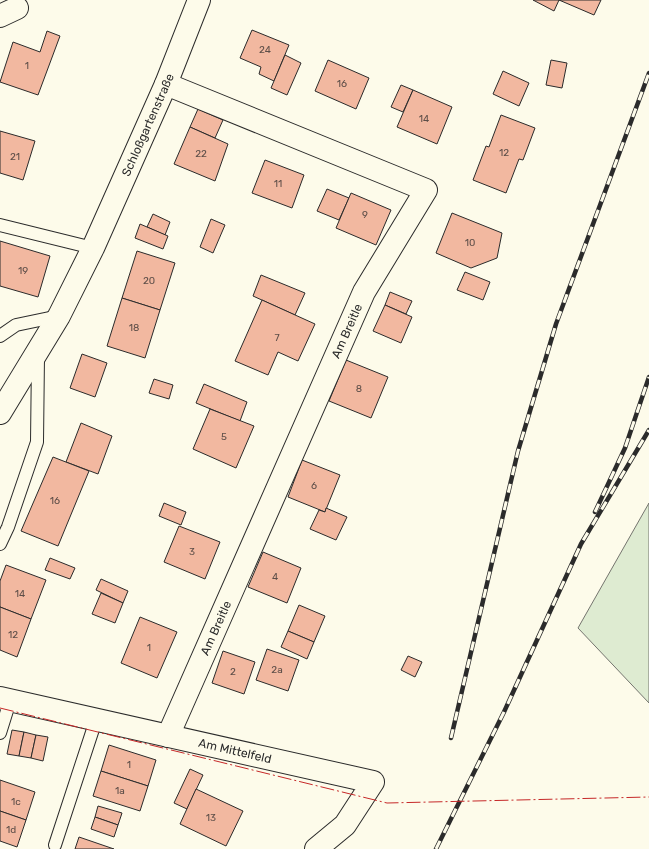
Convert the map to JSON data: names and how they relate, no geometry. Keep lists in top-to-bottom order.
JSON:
{
  "streets": {
    "street": ["Schloßgartenstraße", "Am Breitle", "Am Mittelfeld"]
  },
  "crossings": [
    ["Schloßgartenstraße", "Am Breitle"],
    ["Am Breitle", "Am Mittelfeld"]
  ],
  "house_numbers": [
    "24",
    "1",
    "16",
    "14",
    "12",
    "22",
    "21",
    "11",
    "9",
    "10",
    "19",
    "20",
    "18",
    "7",
    "8",
    "5",
    "6",
    "16",
    "3",
    "4",
    "14",
    "12",
    "1",
    "2a",
    "2",
    "1",
    "1a",
    "1c",
    "13",
    "1d"
  ]
}
